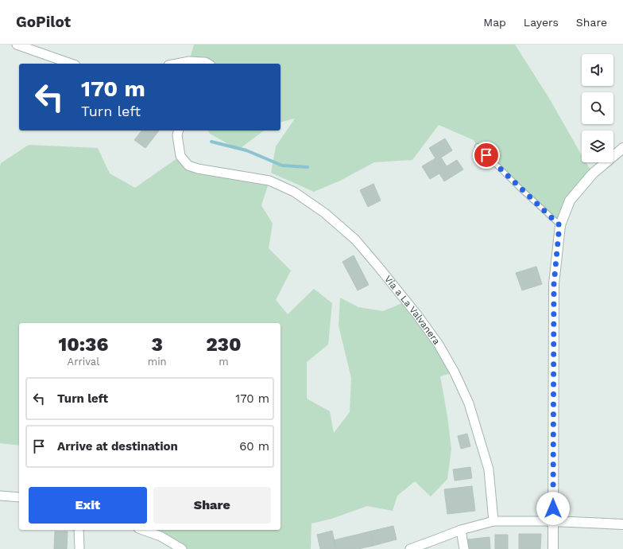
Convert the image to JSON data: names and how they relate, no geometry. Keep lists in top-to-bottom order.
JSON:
{
  "streets": {
    "street": ["Vía a La Valvanera"]
  },
  "page": {
    "header": "GoPilot",
    "nav": ["Map", "Layers", "Share"],
    "turn": ["170 m", "Turn left"],
    "eta": [
      "10:36",
      "Arrival",
      "3",
      "min",
      "230",
      "m"
    ],
    "list": [
      {
        "name": "Turn left",
        "value": "170 m"
      },
      {
        "name": "Arrive at destination",
        "value": "60 m"
      }
    ],
    "buttons": ["Exit", "Share"]
  }
}
